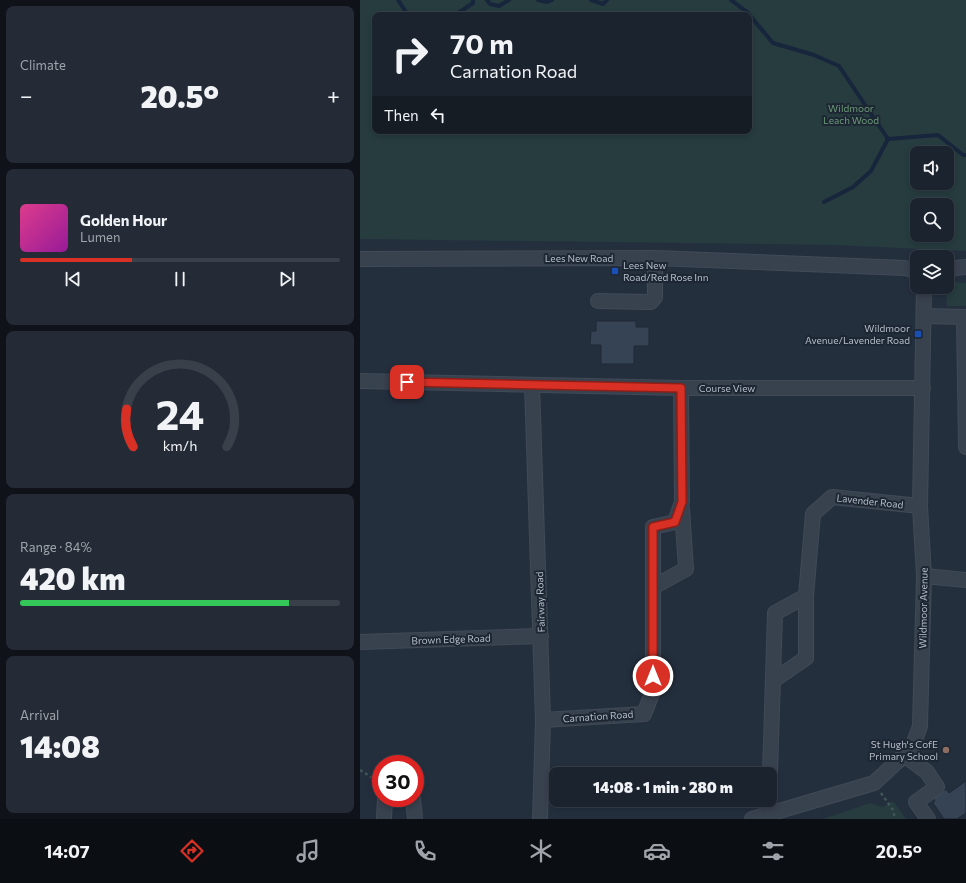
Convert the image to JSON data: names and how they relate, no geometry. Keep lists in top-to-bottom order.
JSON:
{
  "streets": {
    "street": [
      "Lees New Road",
      "Course View",
      "Lavender Road",
      "Fairway Road",
      "Wildmoor Avenue",
      "Brown Edge Road",
      "Carnation Road"
    ]
  },
  "crossings": [
    ["Course View", "Fairway Road"],
    ["Course View", "Wildmoor Avenue"],
    ["Course View", "Carnation Road"],
    ["Lavender Road", "Wildmoor Avenue"],
    ["Fairway Road", "Brown Edge Road"],
    ["Fairway Road", "Carnation Road"]
  ],
  "parks": ["Wildmoor Leach Wood"],
  "places": {
    "transit": ["Lees New Road/Red Rose Inn", "Wildmoor Avenue/Lavender Road"],
    "other": ["St Hugh's CofE Primary School"]
  },
  "page": {
    "tile": [
      "Climate",
      ["Range · 84%", "420 km"],
      ["Arrival", "14:08"]
    ],
    "turn": ["70 m", "Carnation Road"],
    "heat": ["−", "20.5°", "+"],
    "then": "Then",
    "song": ["Golden Hour", "Lumen"],
    "limit": "30",
    "trip": "14:08 · 1 min · 280 m",
    "tabs": ["14:07", "20.5°"],
    "gauge": ["24", "km/h"]
  }
}
